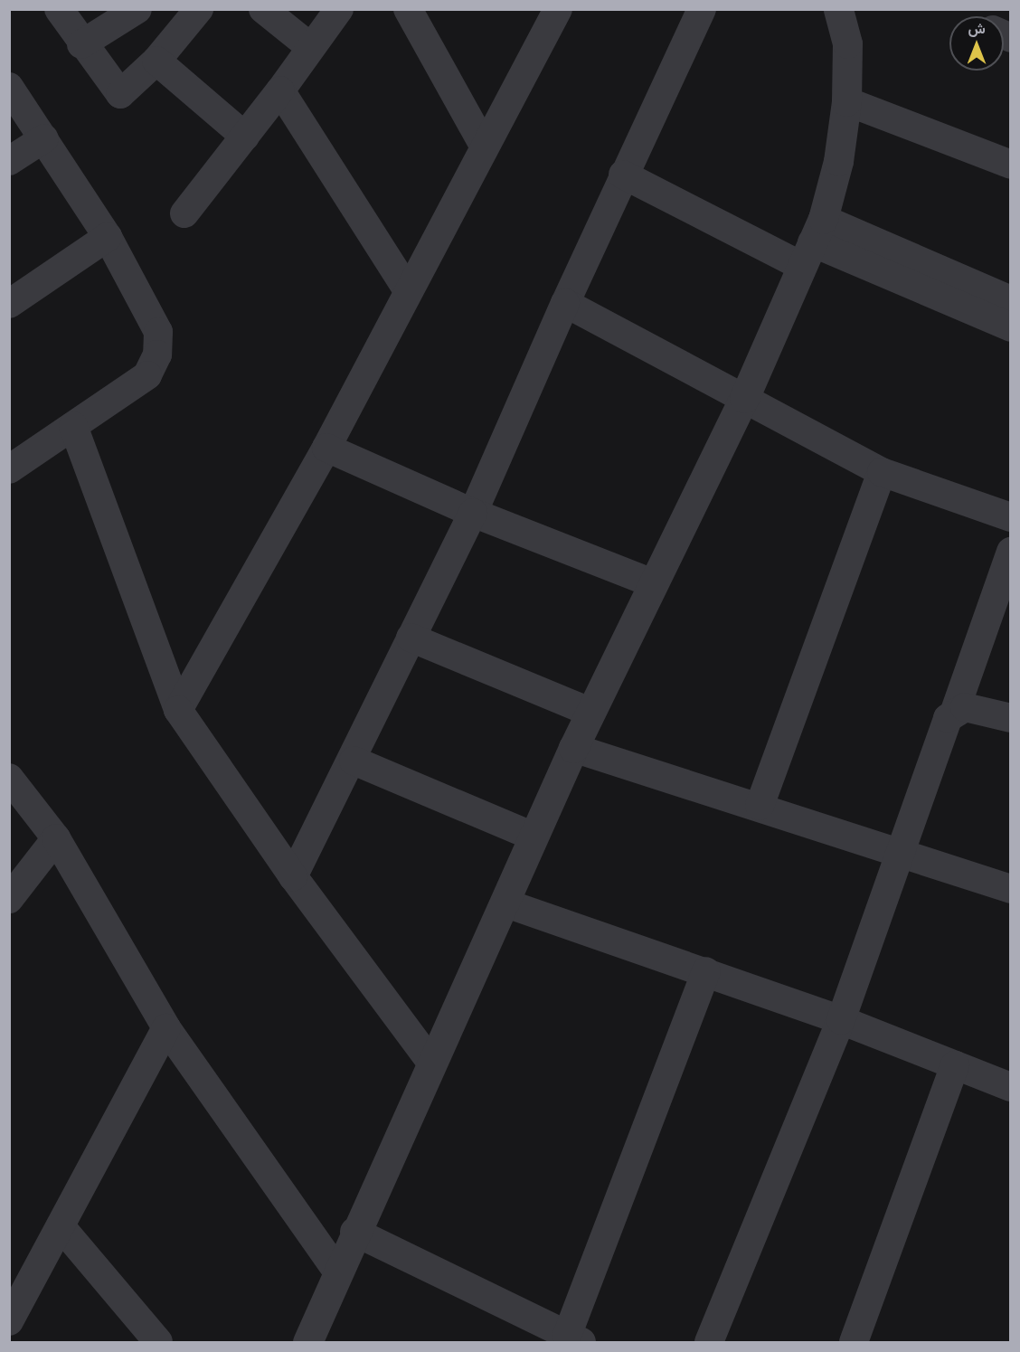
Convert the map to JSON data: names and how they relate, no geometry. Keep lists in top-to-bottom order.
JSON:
{
  "north": "top"
}
